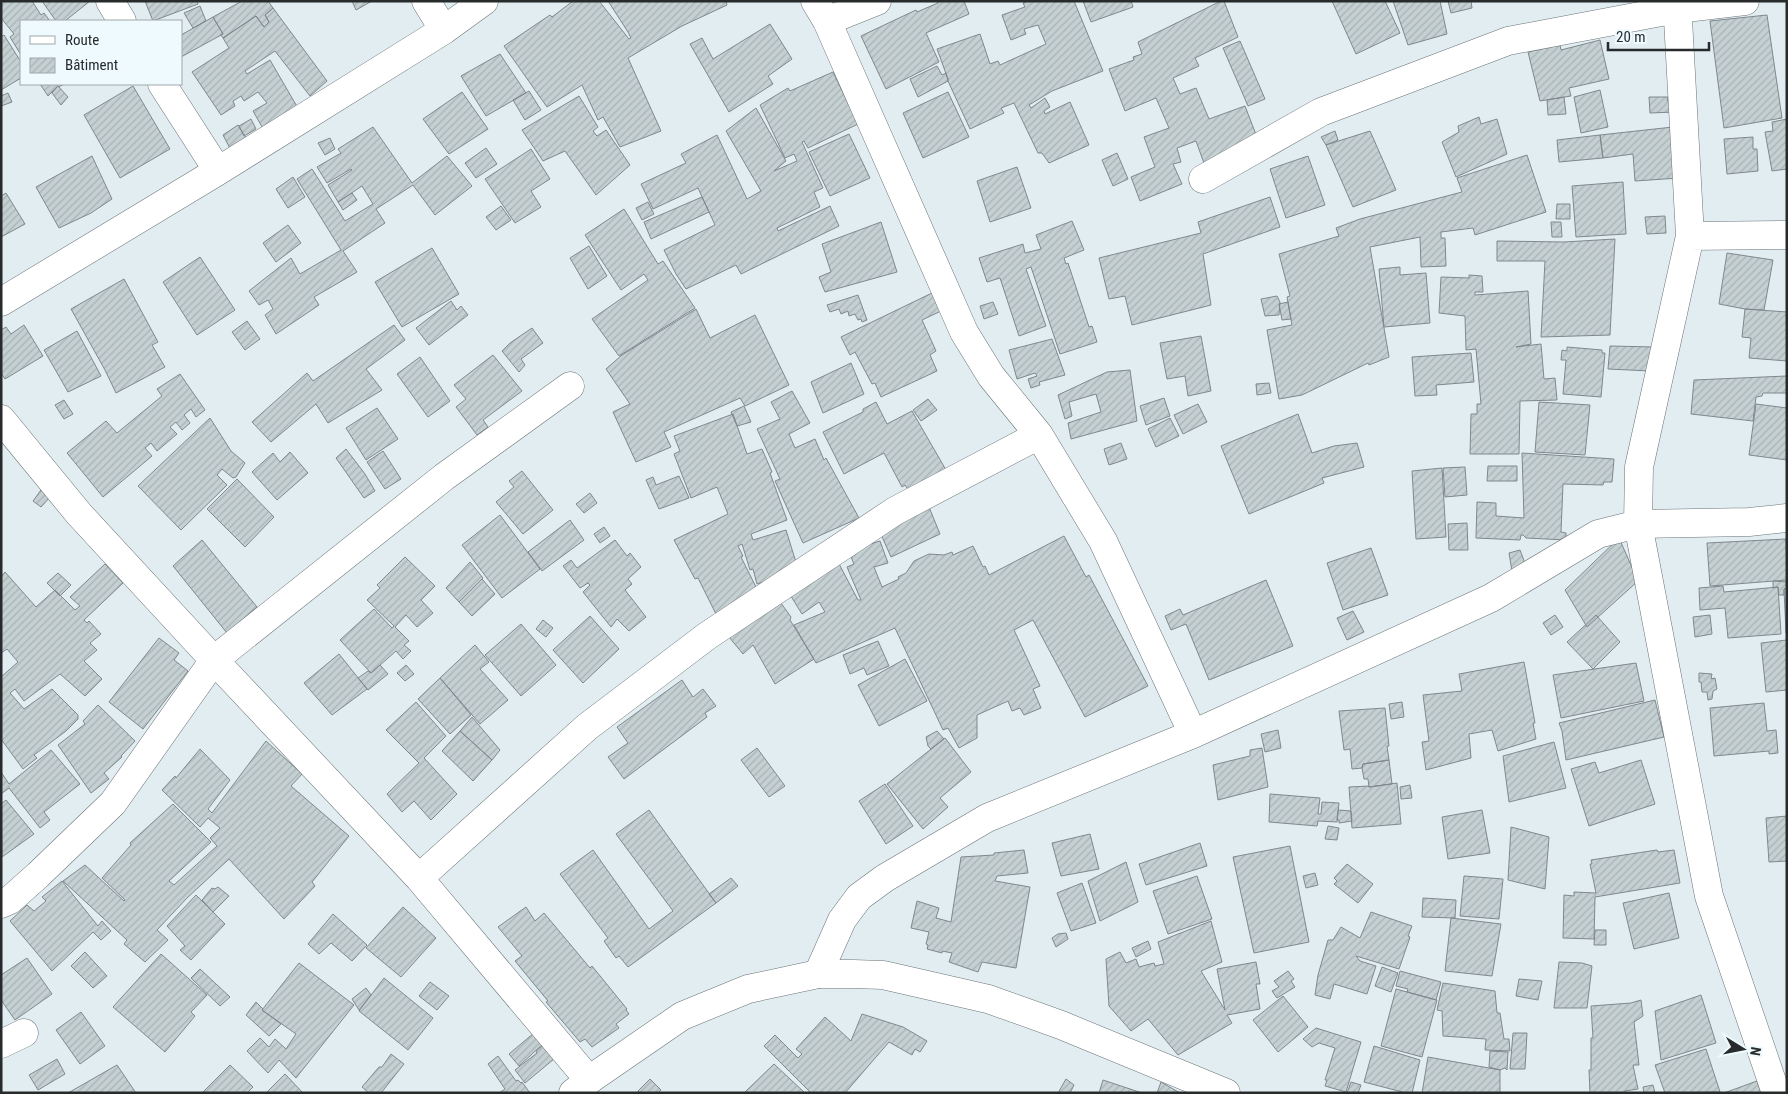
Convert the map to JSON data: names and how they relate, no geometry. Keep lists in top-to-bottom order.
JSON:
{
  "legend": ["Route", "Bâtiment"],
  "scale_bar": "20 m",
  "north": "right"
}
